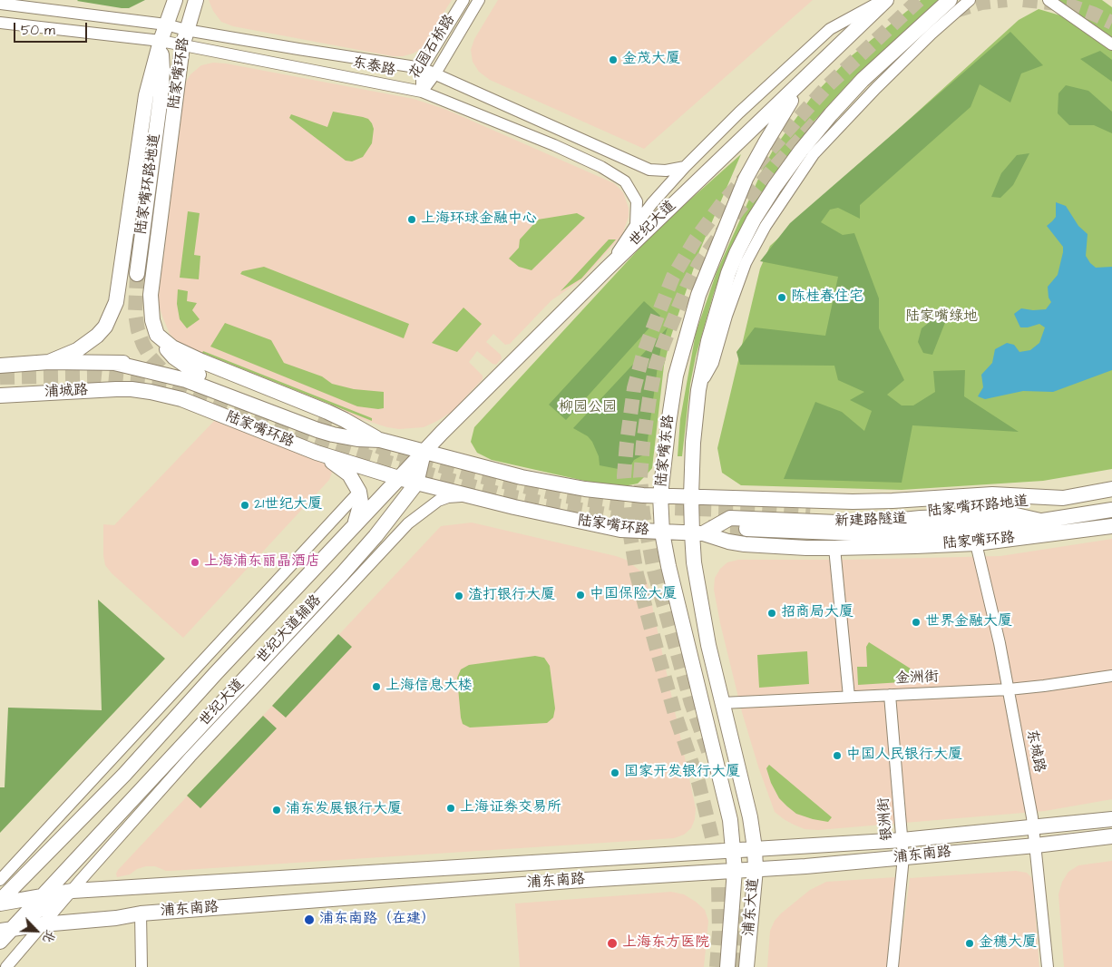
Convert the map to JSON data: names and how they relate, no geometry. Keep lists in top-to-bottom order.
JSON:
{
  "streets": {
    "main road": [
      "陆家嘴环路",
      "陆家嘴环路地道",
      "世纪大道",
      "浦城路",
      "陆家嘴东路",
      "新建路隧道",
      "浦东南路",
      "浦东大道"
    ],
    "street": [
      "花园石桥路",
      "东泰路",
      "世纪大道辅路",
      "金洲街",
      "东城路",
      "银洲街"
    ]
  },
  "crossings": [
    ["花园石桥路", "东泰路"],
    ["东泰路", "陆家嘴环路"],
    ["东泰路", "陆家嘴环路地道"],
    ["陆家嘴环路", "陆家嘴环路地道"],
    ["陆家嘴环路", "世纪大道"],
    ["陆家嘴环路", "浦城路"],
    ["陆家嘴环路", "陆家嘴东路"],
    ["陆家嘴环路", "新建路隧道"],
    ["陆家嘴环路", "世纪大道辅路"],
    ["陆家嘴环路", "东城路"],
    ["世纪大道", "陆家嘴东路"],
    ["世纪大道", "世纪大道辅路"],
    ["世纪大道", "浦东南路"],
    ["陆家嘴东路", "新建路隧道"],
    ["陆家嘴东路", "金洲街"],
    ["陆家嘴东路", "浦东南路"],
    ["陆家嘴东路", "浦东大道"],
    ["世纪大道辅路", "浦东南路"],
    ["金洲街", "东城路"],
    ["金洲街", "银洲街"],
    ["东城路", "浦东南路"],
    ["银洲街", "浦东南路"],
    ["浦东南路", "浦东大道"]
  ],
  "parks": ["陆家嘴绿地", "柳园公园"],
  "places": [
    "金茂大厦",
    "上海环球金融中心",
    "陈桂春住宅",
    "21世纪大厦",
    "上海浦东丽晶酒店",
    "中国保险大厦",
    "渣打银行大厦",
    "招商局大厦",
    "世界金融大厦",
    "上海信息大楼",
    "中国人民银行大厦",
    "国家开发银行大厦",
    "上海证券交易所",
    "浦东发展银行大厦",
    "浦东南路（在建）",
    "上海东方医院",
    "金穗大厦"
  ],
  "scale_bar": "50 m",
  "north": "bottom right"
}
